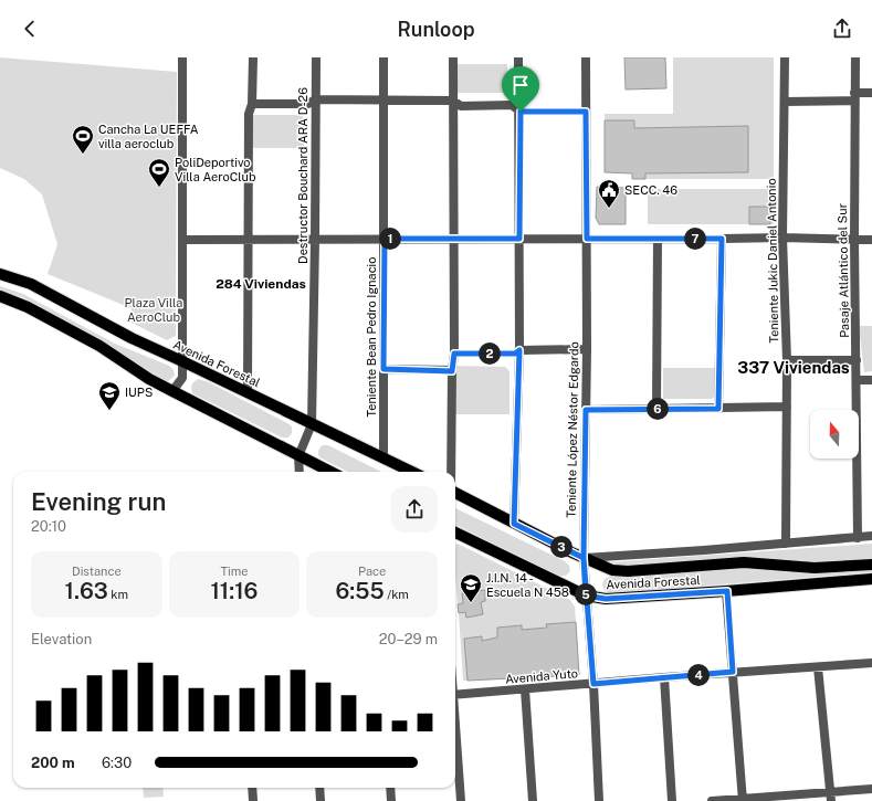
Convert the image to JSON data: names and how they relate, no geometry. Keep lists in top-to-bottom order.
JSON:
{
  "streets": {
    "main road": ["Avenida Forestal"],
    "street": [
      "Destructor Bouchard ARA D-26",
      "Teniente Jukic Daniel Antonio",
      "Pasaje Atlántico del Sur",
      "Teniente Bean Pedro Ignacio",
      "Teniente López Néstor Edgardo",
      "Avenida Yuto"
    ]
  },
  "crossings": [
    ["Destructor Bouchard ARA D-26", "Avenida Forestal"],
    ["Teniente Bean Pedro Ignacio", "Avenida Forestal"],
    ["Avenida Forestal", "Teniente López Néstor Edgardo"],
    ["Teniente López Néstor Edgardo", "Avenida Yuto"]
  ],
  "districts": ["284 Viviendas", "337 Viviendas"],
  "parks": ["Plaza Villa AeroClub"],
  "places": {
    "sports": ["Cancha La UEFFA villa aeroclub", "PoliDeportivo Villa AeroClub"],
    "public building": ["SECC. 46"],
    "school or university": ["IUPS", "J.I.N. 14 - Escuela N 458"]
  },
  "north": "top",
  "page": {
    "header": "Runloop",
    "pins": [
      "1",
      "7",
      "2",
      "6",
      "3",
      "5",
      "4"
    ],
    "heading": ["Evening run", "20:10"],
    "stats": [
      ["Distance", "1.63 km"],
      ["Time", "11:16"],
      ["Pace", "6:55 /km"]
    ],
    "chart": ["Elevation", "20–29 m"],
    "list": [
      {
        "name": "200 m",
        "note": "6:30"
      }
    ]
  }
}
